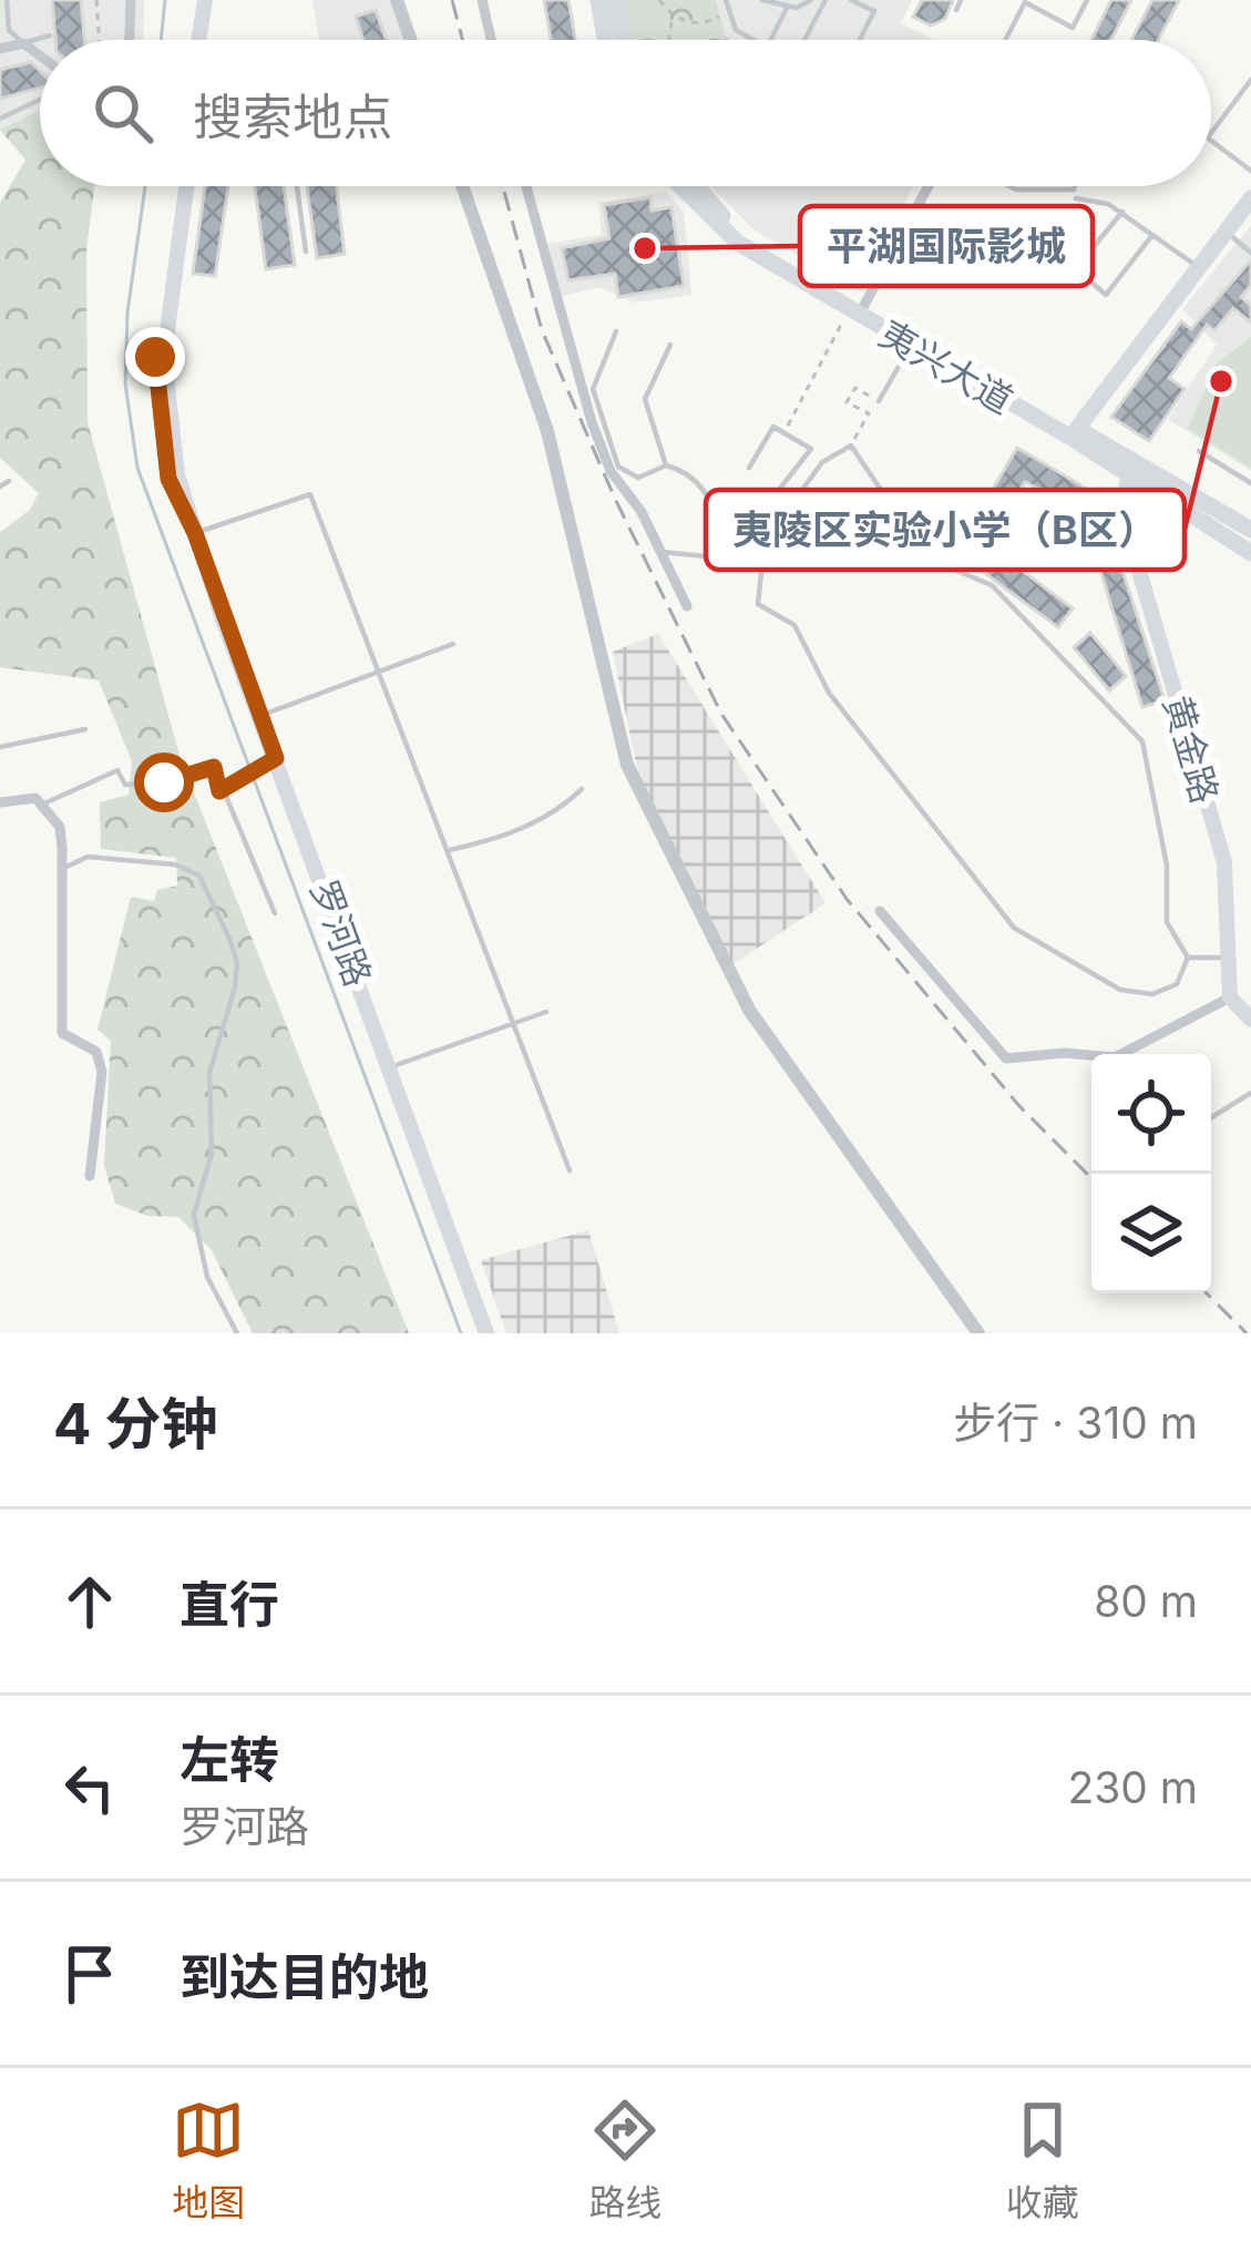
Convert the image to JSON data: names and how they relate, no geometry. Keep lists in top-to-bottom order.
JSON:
{
  "streets": {
    "main road": ["夷兴大道", "黄金路", "罗河路"]
  },
  "crossings": [
    ["夷兴大道", "黄金路"]
  ],
  "places": ["平湖国际影城", "夷陵区实验小学（B区）"],
  "page": {
    "search": "搜索地点",
    "heading": ["4 分钟", "步行 · 310 m"],
    "list": [
      ["直行", "80 m"],
      ["左转", "罗河路", "230 m"],
      "到达目的地"
    ],
    "nav": ["地图", "路线", "收藏"]
  }
}
